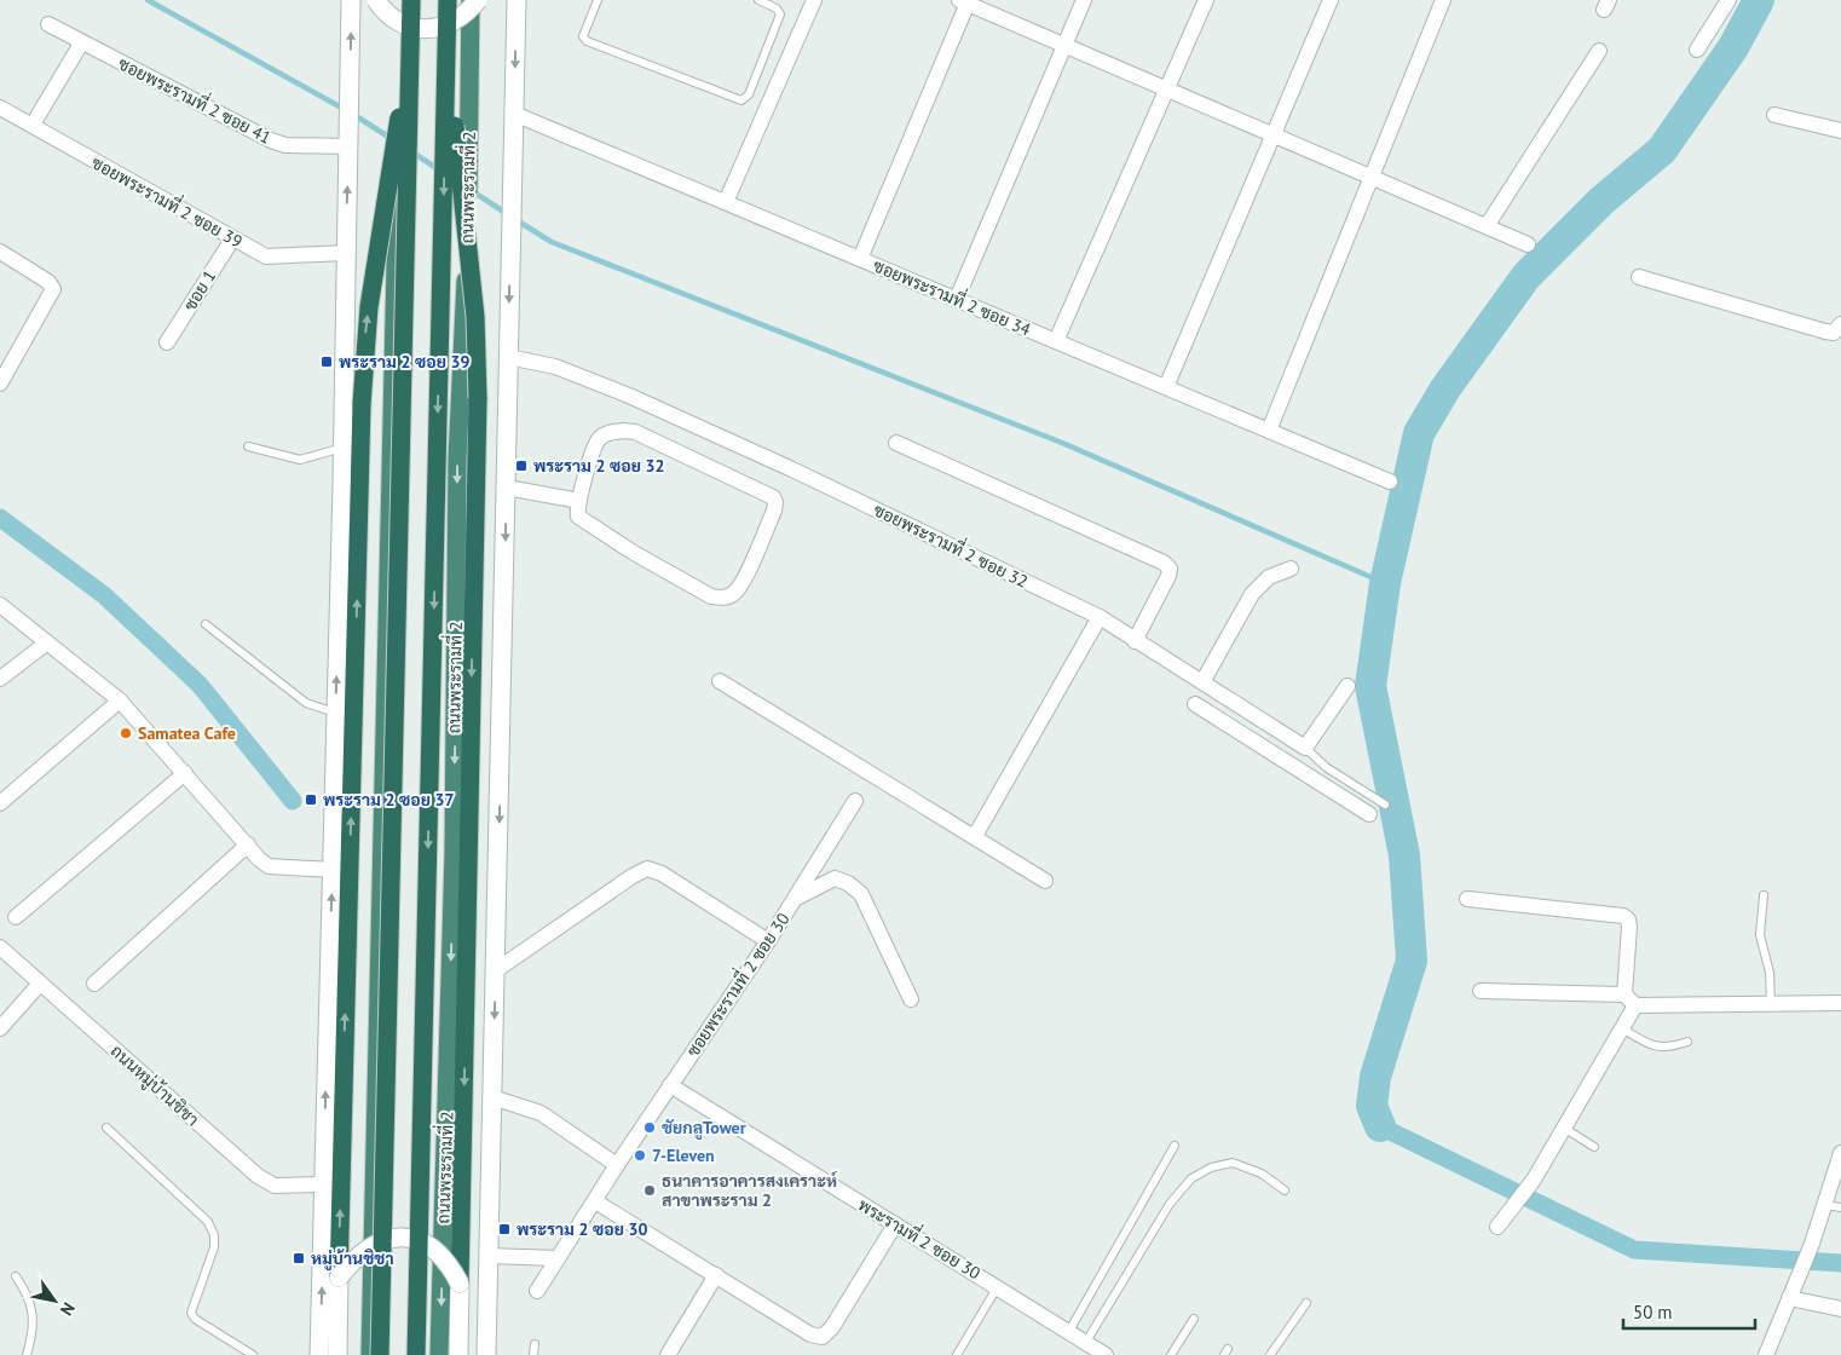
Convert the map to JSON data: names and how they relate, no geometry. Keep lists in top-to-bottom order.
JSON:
{
  "streets": {
    "highway": ["ถนนพระรามที่ 2"],
    "street": [
      "ซอยพระรามที่ 2 ซอย 41",
      "ซอยพระรามที่ 2 ซอย 39",
      "ซอย 1",
      "ซอยพระรามที่ 2 ซอย 34",
      "ซอยพระรามที่ 2 ซอย 32",
      "ซอยพระรามที่ 2 ซอย 30",
      "ถนนหมู่บ้านชิชา",
      "พระรามที่ 2 ซอย 30"
    ]
  },
  "crossings": [
    ["ซอยพระรามที่ 2 ซอย 39", "ซอย 1"],
    ["ซอยพระรามที่ 2 ซอย 30", "พระรามที่ 2 ซอย 30"]
  ],
  "places": {
    "transit": [
      "พระราม 2 ซอย 39",
      "พระราม 2 ซอย 32",
      "พระราม 2 ซอย 37",
      "พระราม 2 ซอย 30",
      "หมู่บ้านชิชา"
    ],
    "other": [
      "Samatea Cafe",
      "ชัยกลูTower",
      "7-Eleven",
      "ธนาคารอาคารสงเคราะห์ สาขาพระราม 2"
    ]
  },
  "scale_bar": "50 m",
  "north": "bottom right"
}
